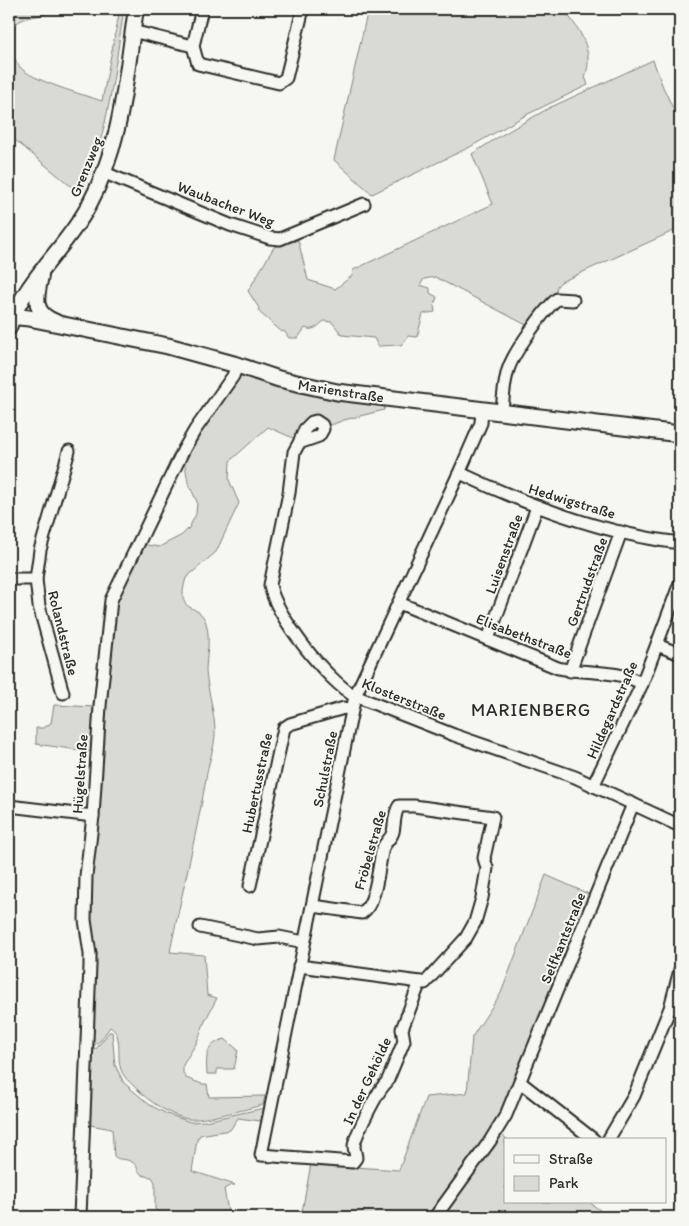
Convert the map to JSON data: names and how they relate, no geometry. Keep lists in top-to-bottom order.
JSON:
{
  "streets": {
    "main road": ["Marienstraße"],
    "street": [
      "Grenzweg",
      "Waubacher Weg",
      "Hedwigstraße",
      "Luisenstraße",
      "Gertrudstraße",
      "Rolandstraße",
      "Elisabethstraße",
      "Klosterstraße",
      "Hildegardstraße",
      "Schulstraße",
      "Hügelstraße",
      "Hubertusstraße",
      "Fröbelstraße",
      "Selfkantstraße",
      "In der Gehölde"
    ]
  },
  "crossings": [
    ["Grenzweg", "Waubacher Weg"],
    ["Grenzweg", "Marienstraße"],
    ["Marienstraße", "Schulstraße"],
    ["Marienstraße", "Hügelstraße"],
    ["Hedwigstraße", "Luisenstraße"],
    ["Hedwigstraße", "Gertrudstraße"],
    ["Hedwigstraße", "Schulstraße"],
    ["Luisenstraße", "Elisabethstraße"],
    ["Gertrudstraße", "Elisabethstraße"],
    ["Elisabethstraße", "Hildegardstraße"],
    ["Elisabethstraße", "Schulstraße"],
    ["Klosterstraße", "Hildegardstraße"],
    ["Klosterstraße", "Schulstraße"],
    ["Klosterstraße", "Selfkantstraße"],
    ["Schulstraße", "Hubertusstraße"],
    ["Schulstraße", "Fröbelstraße"],
    ["Schulstraße", "In der Gehölde"],
    ["Fröbelstraße", "In der Gehölde"]
  ],
  "districts": ["MARIENBERG"],
  "legend": ["Straße", "Park"]
}
